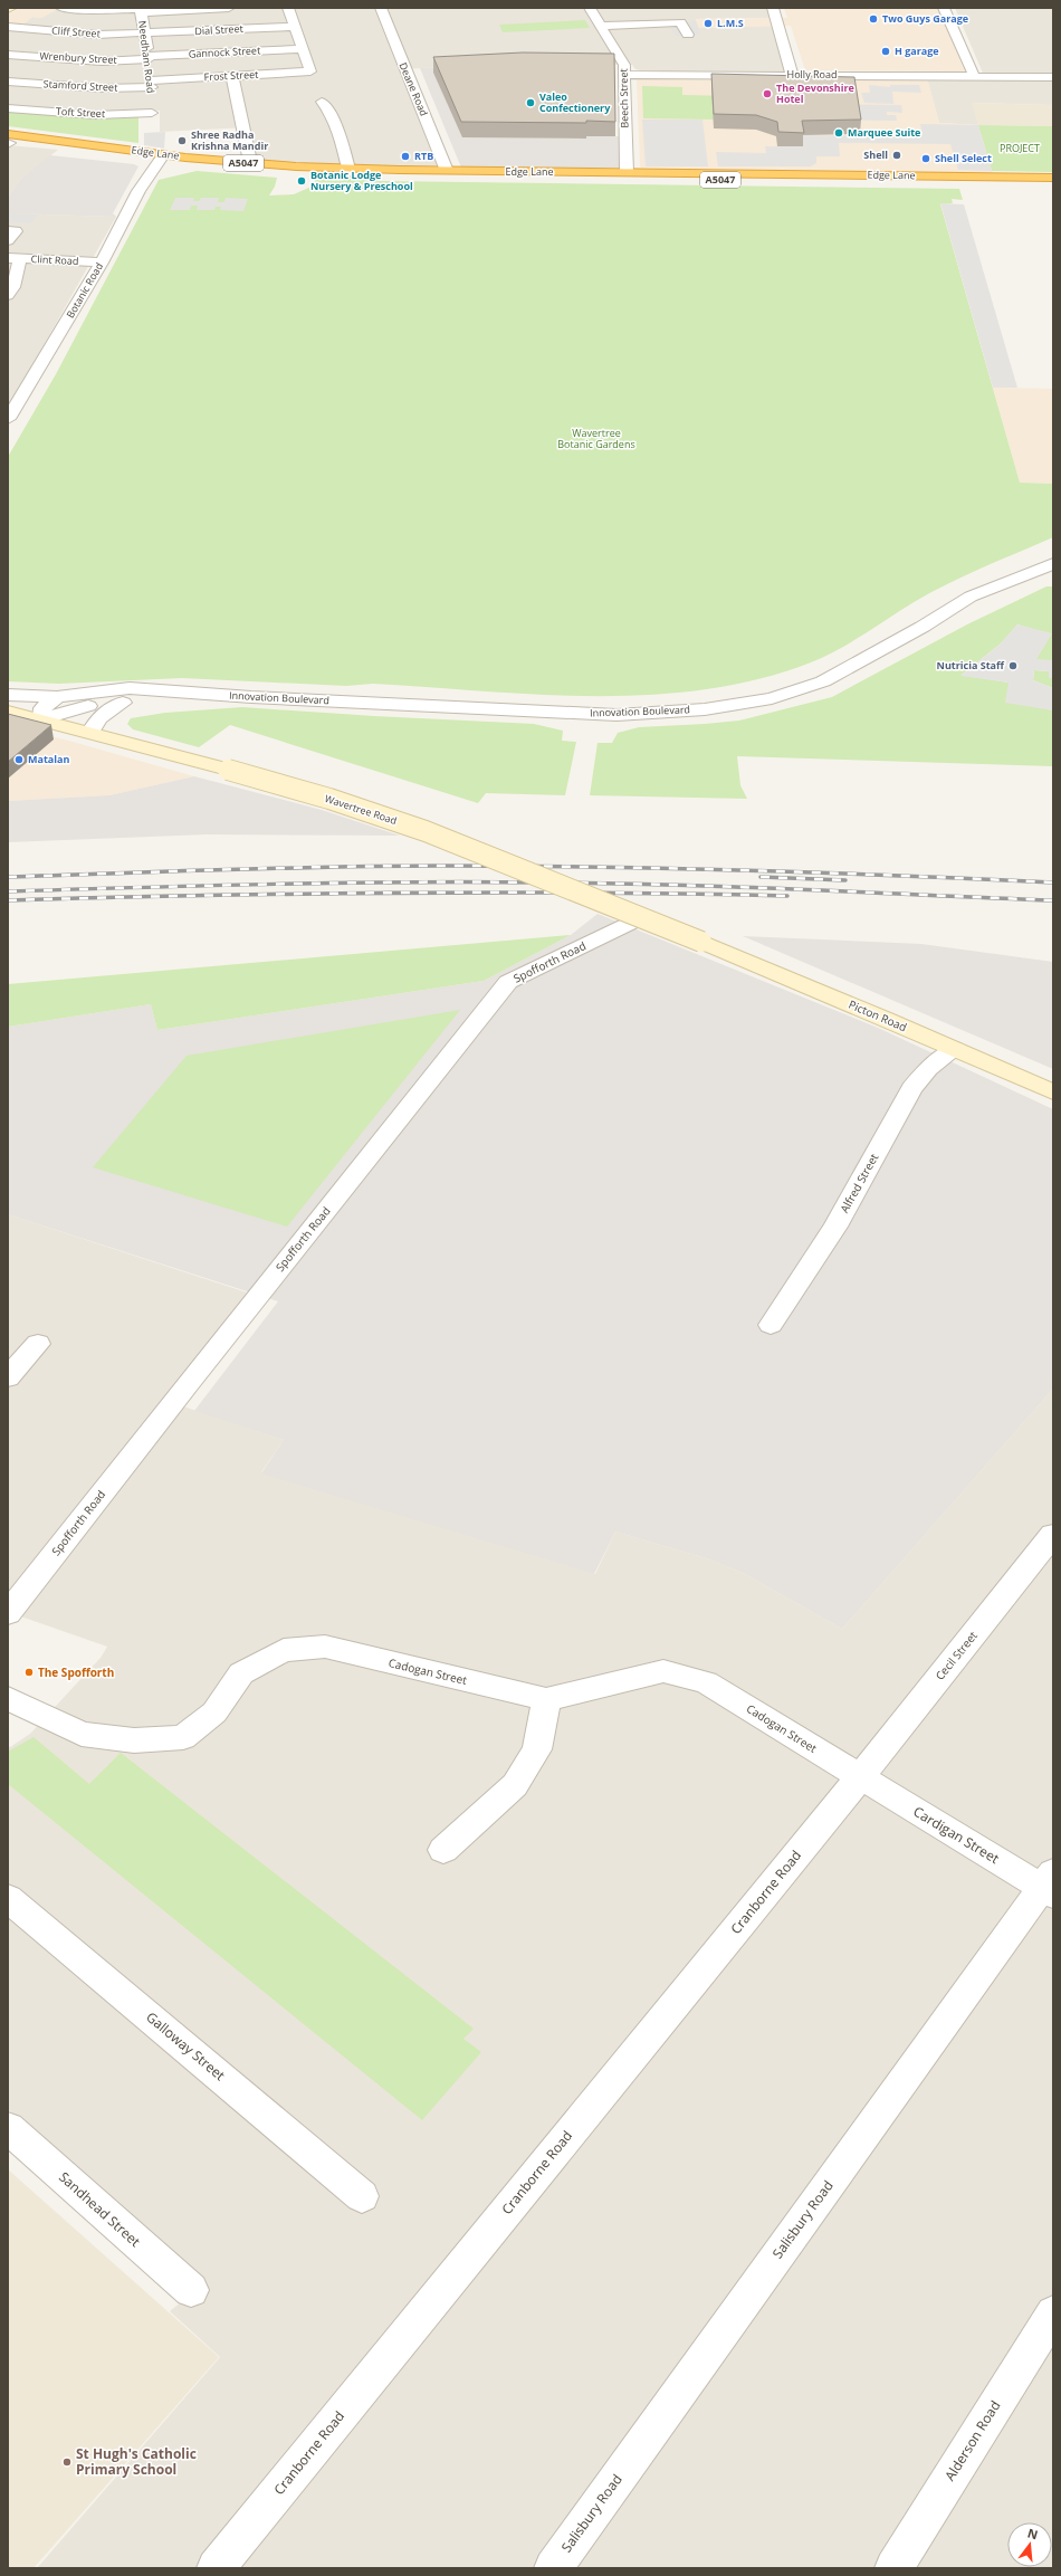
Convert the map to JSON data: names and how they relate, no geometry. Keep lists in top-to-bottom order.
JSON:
{
  "streets": {
    "highway": ["Edge Lane", "A5047"],
    "main road": ["Wavertree Road", "Picton Road"],
    "street": [
      "Dial Street",
      "Cliff Street",
      "Gannock Street",
      "Needham Road",
      "Wrenbury Street",
      "Holly Road",
      "Frost Street",
      "Stamford Street",
      "Deane Road",
      "Beech Street",
      "Toft Street",
      "Clint Road",
      "Botanic Road",
      "Innovation Boulevard",
      "Spofforth Road",
      "Alfred Street",
      "Cecil Street",
      "Cadogan Street",
      "Cardigan Street",
      "Cranborne Road",
      "Galloway Street",
      "Sandhead Street",
      "Salisbury Road",
      "Alderson Road"
    ]
  },
  "crossings": [
    ["Dial Street", "Cliff Street"],
    ["Dial Street", "Needham Road"],
    ["Cliff Street", "Needham Road"],
    ["Gannock Street", "Needham Road"],
    ["Gannock Street", "Wrenbury Street"],
    ["Gannock Street", "Frost Street"],
    ["Needham Road", "Wrenbury Street"],
    ["Needham Road", "Frost Street"],
    ["Needham Road", "Stamford Street"],
    ["Needham Road", "Toft Street"],
    ["Holly Road", "Beech Street"],
    ["Frost Street", "Stamford Street"],
    ["Deane Road", "Edge Lane"],
    ["Beech Street", "Edge Lane"],
    ["Edge Lane", "Botanic Road"],
    ["Clint Road", "Botanic Road"],
    ["Innovation Boulevard", "Wavertree Road"],
    ["Wavertree Road", "Spofforth Road"],
    ["Wavertree Road", "Picton Road"],
    ["Picton Road", "Alfred Street"],
    ["Cecil Street", "Cadogan Street"],
    ["Cecil Street", "Cardigan Street"],
    ["Cecil Street", "Cranborne Road"],
    ["Cadogan Street", "Cardigan Street"],
    ["Cadogan Street", "Cranborne Road"],
    ["Cardigan Street", "Cranborne Road"],
    ["Cardigan Street", "Salisbury Road"]
  ],
  "parks": ["PROJECT", "Wavertree Botanic Gardens"],
  "places": [
    "Two Guys Garage",
    "L.M.S",
    "H garage",
    "The Devonshire Hotel",
    "Valeo Confectionery",
    "Marquee Suite",
    "Shree Radha Krishna Mandir",
    "Shell",
    "RTB",
    "Shell Select",
    "Botanic Lodge Nursery & Preschool",
    "Nutricia Staff",
    "Matalan",
    "The Spofforth",
    "St Hugh's Catholic Primary School"
  ],
  "north": "top"
}
